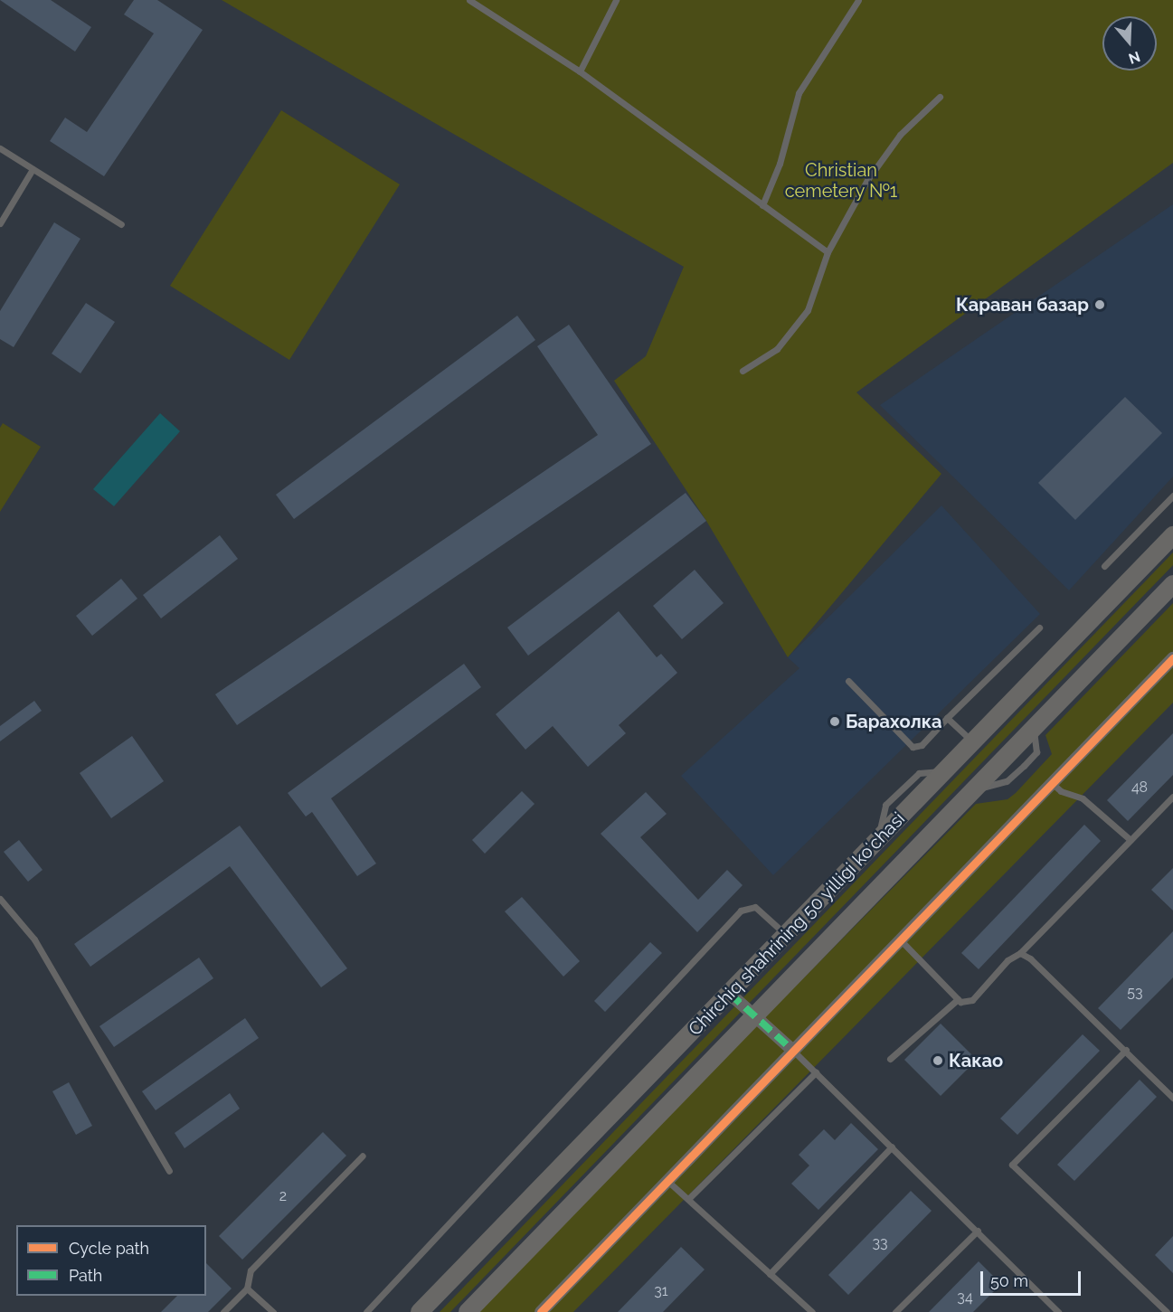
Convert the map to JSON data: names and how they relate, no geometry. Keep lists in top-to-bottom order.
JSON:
{
  "streets": {
    "main road": ["Chirchiq shahrining 50 yilligi koʻchasi"]
  },
  "parks": ["Christian cemetery №1"],
  "places": ["Караван базар", "Барахолка", "Какао"],
  "house_numbers": [
    "48",
    "53",
    "2",
    "33",
    "31",
    "34"
  ],
  "legend": ["Cycle path", "Path"],
  "scale_bar": "50 m",
  "north": "bottom"
}
